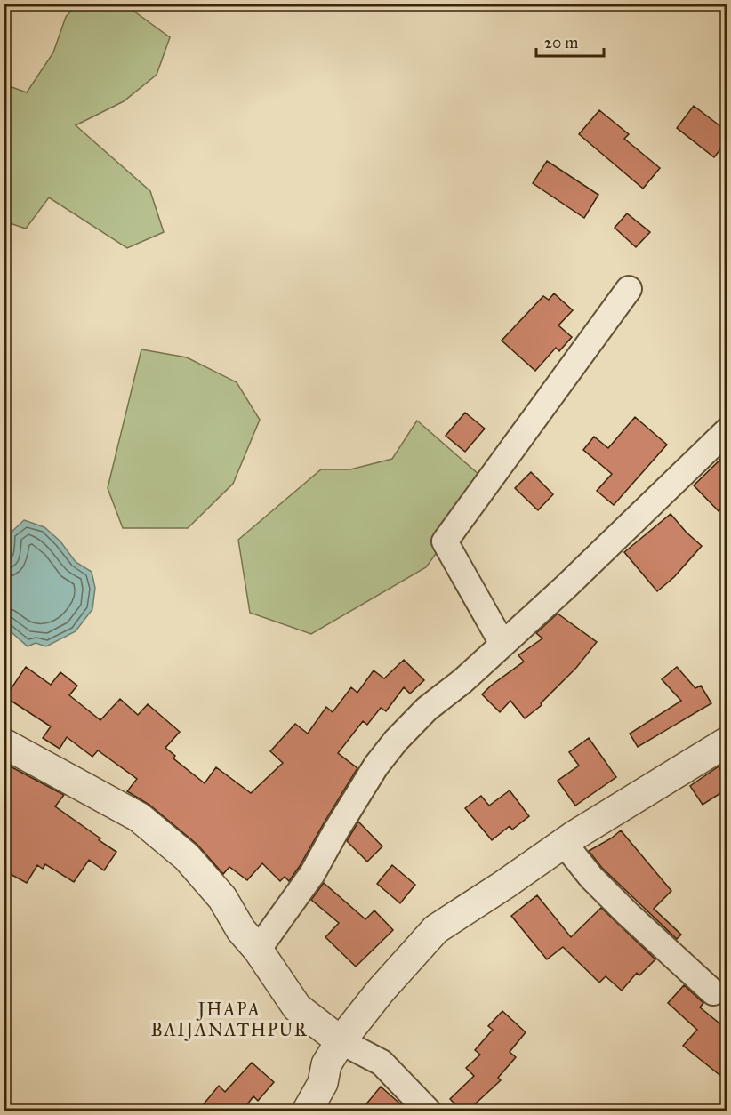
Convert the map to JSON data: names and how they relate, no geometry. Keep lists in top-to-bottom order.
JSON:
{
  "districts": ["JHAPA BAIJANATHPUR"],
  "scale_bar": "20 m"
}
